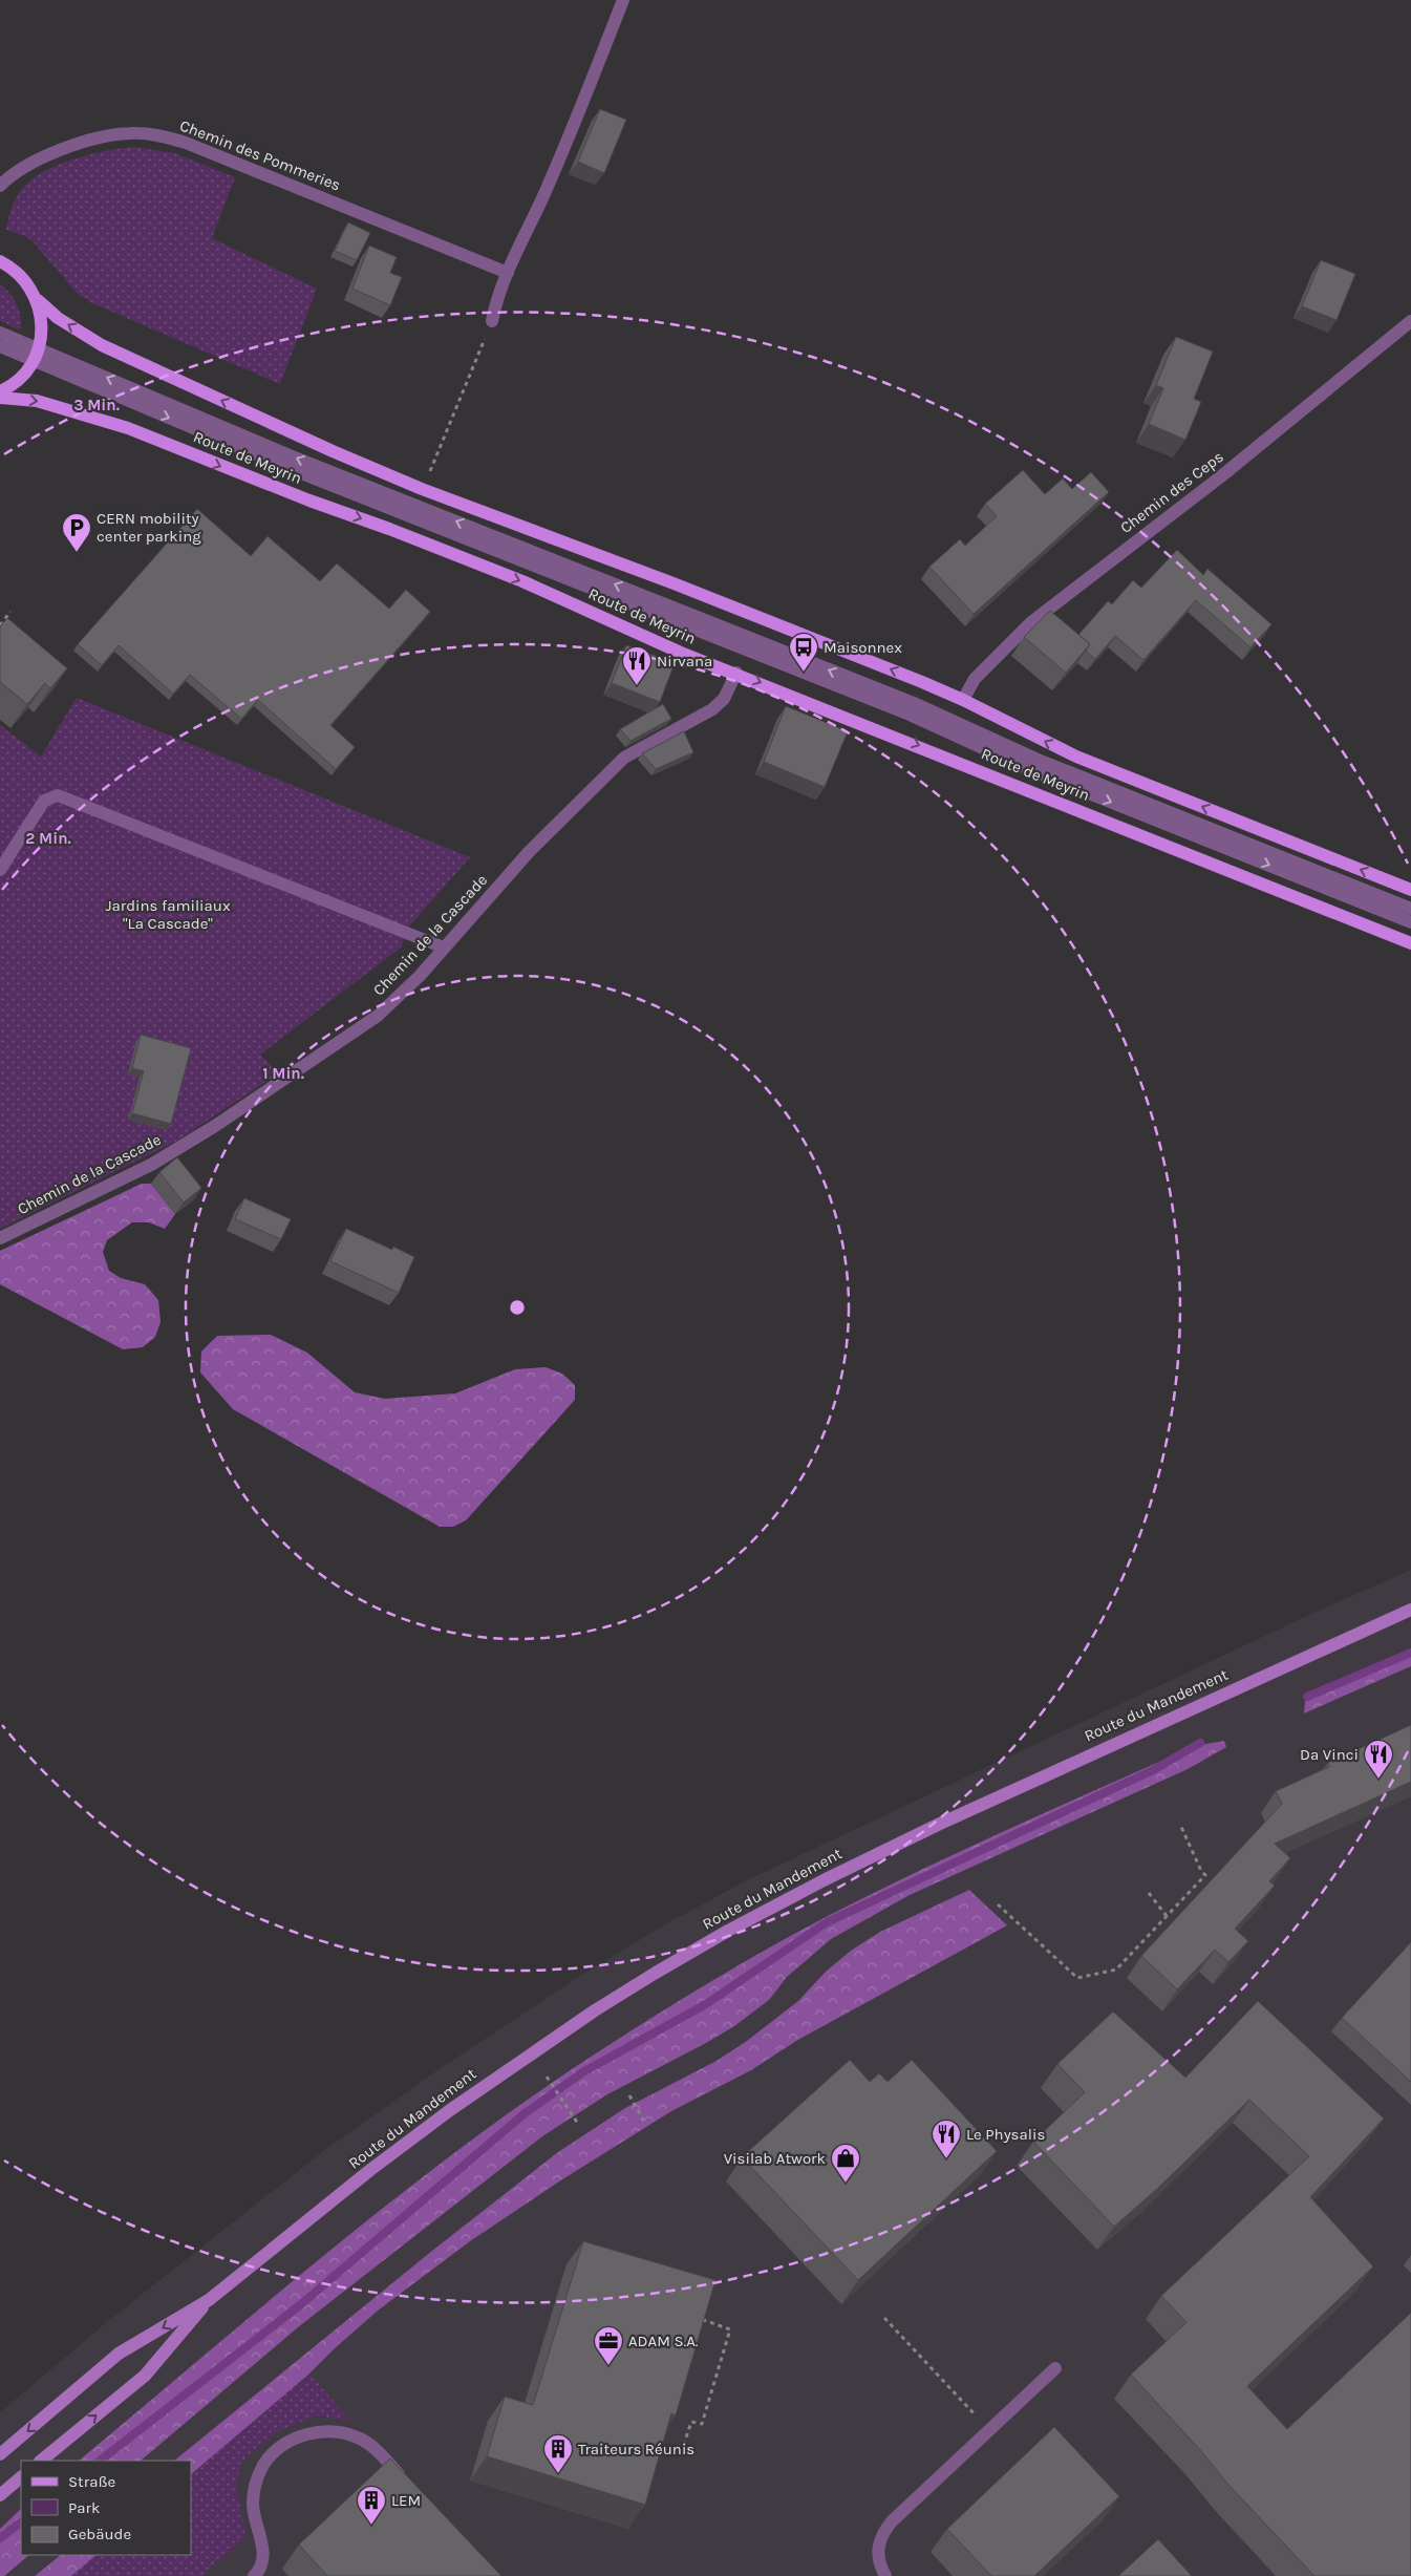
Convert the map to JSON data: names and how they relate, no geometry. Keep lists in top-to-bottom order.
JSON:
{
  "streets": {
    "main road": ["Route de Meyrin", "Route du Mandement"],
    "street": ["Chemin des Pommeries", "Chemin des Ceps", "Chemin de la Cascade"]
  },
  "crossings": [
    ["Route de Meyrin", "Chemin des Ceps"],
    ["Route de Meyrin", "Chemin de la Cascade"]
  ],
  "parks": ["Jardins familiaux \"La Cascade\""],
  "places": {
    "parking": ["CERN mobility center parking"],
    "bus stop": ["Maisonnex"],
    "restaurant": ["Nirvana", "Da Vinci", "Le Physalis"],
    "shop": ["Visilab Atwork"],
    "office": ["ADAM S.A."],
    "building": ["Traiteurs Réunis", "LEM"]
  },
  "legend": ["Straße", "Park", "Gebäude"],
  "rings": ["3 Min.", "2 Min.", "1 Min."]
}
